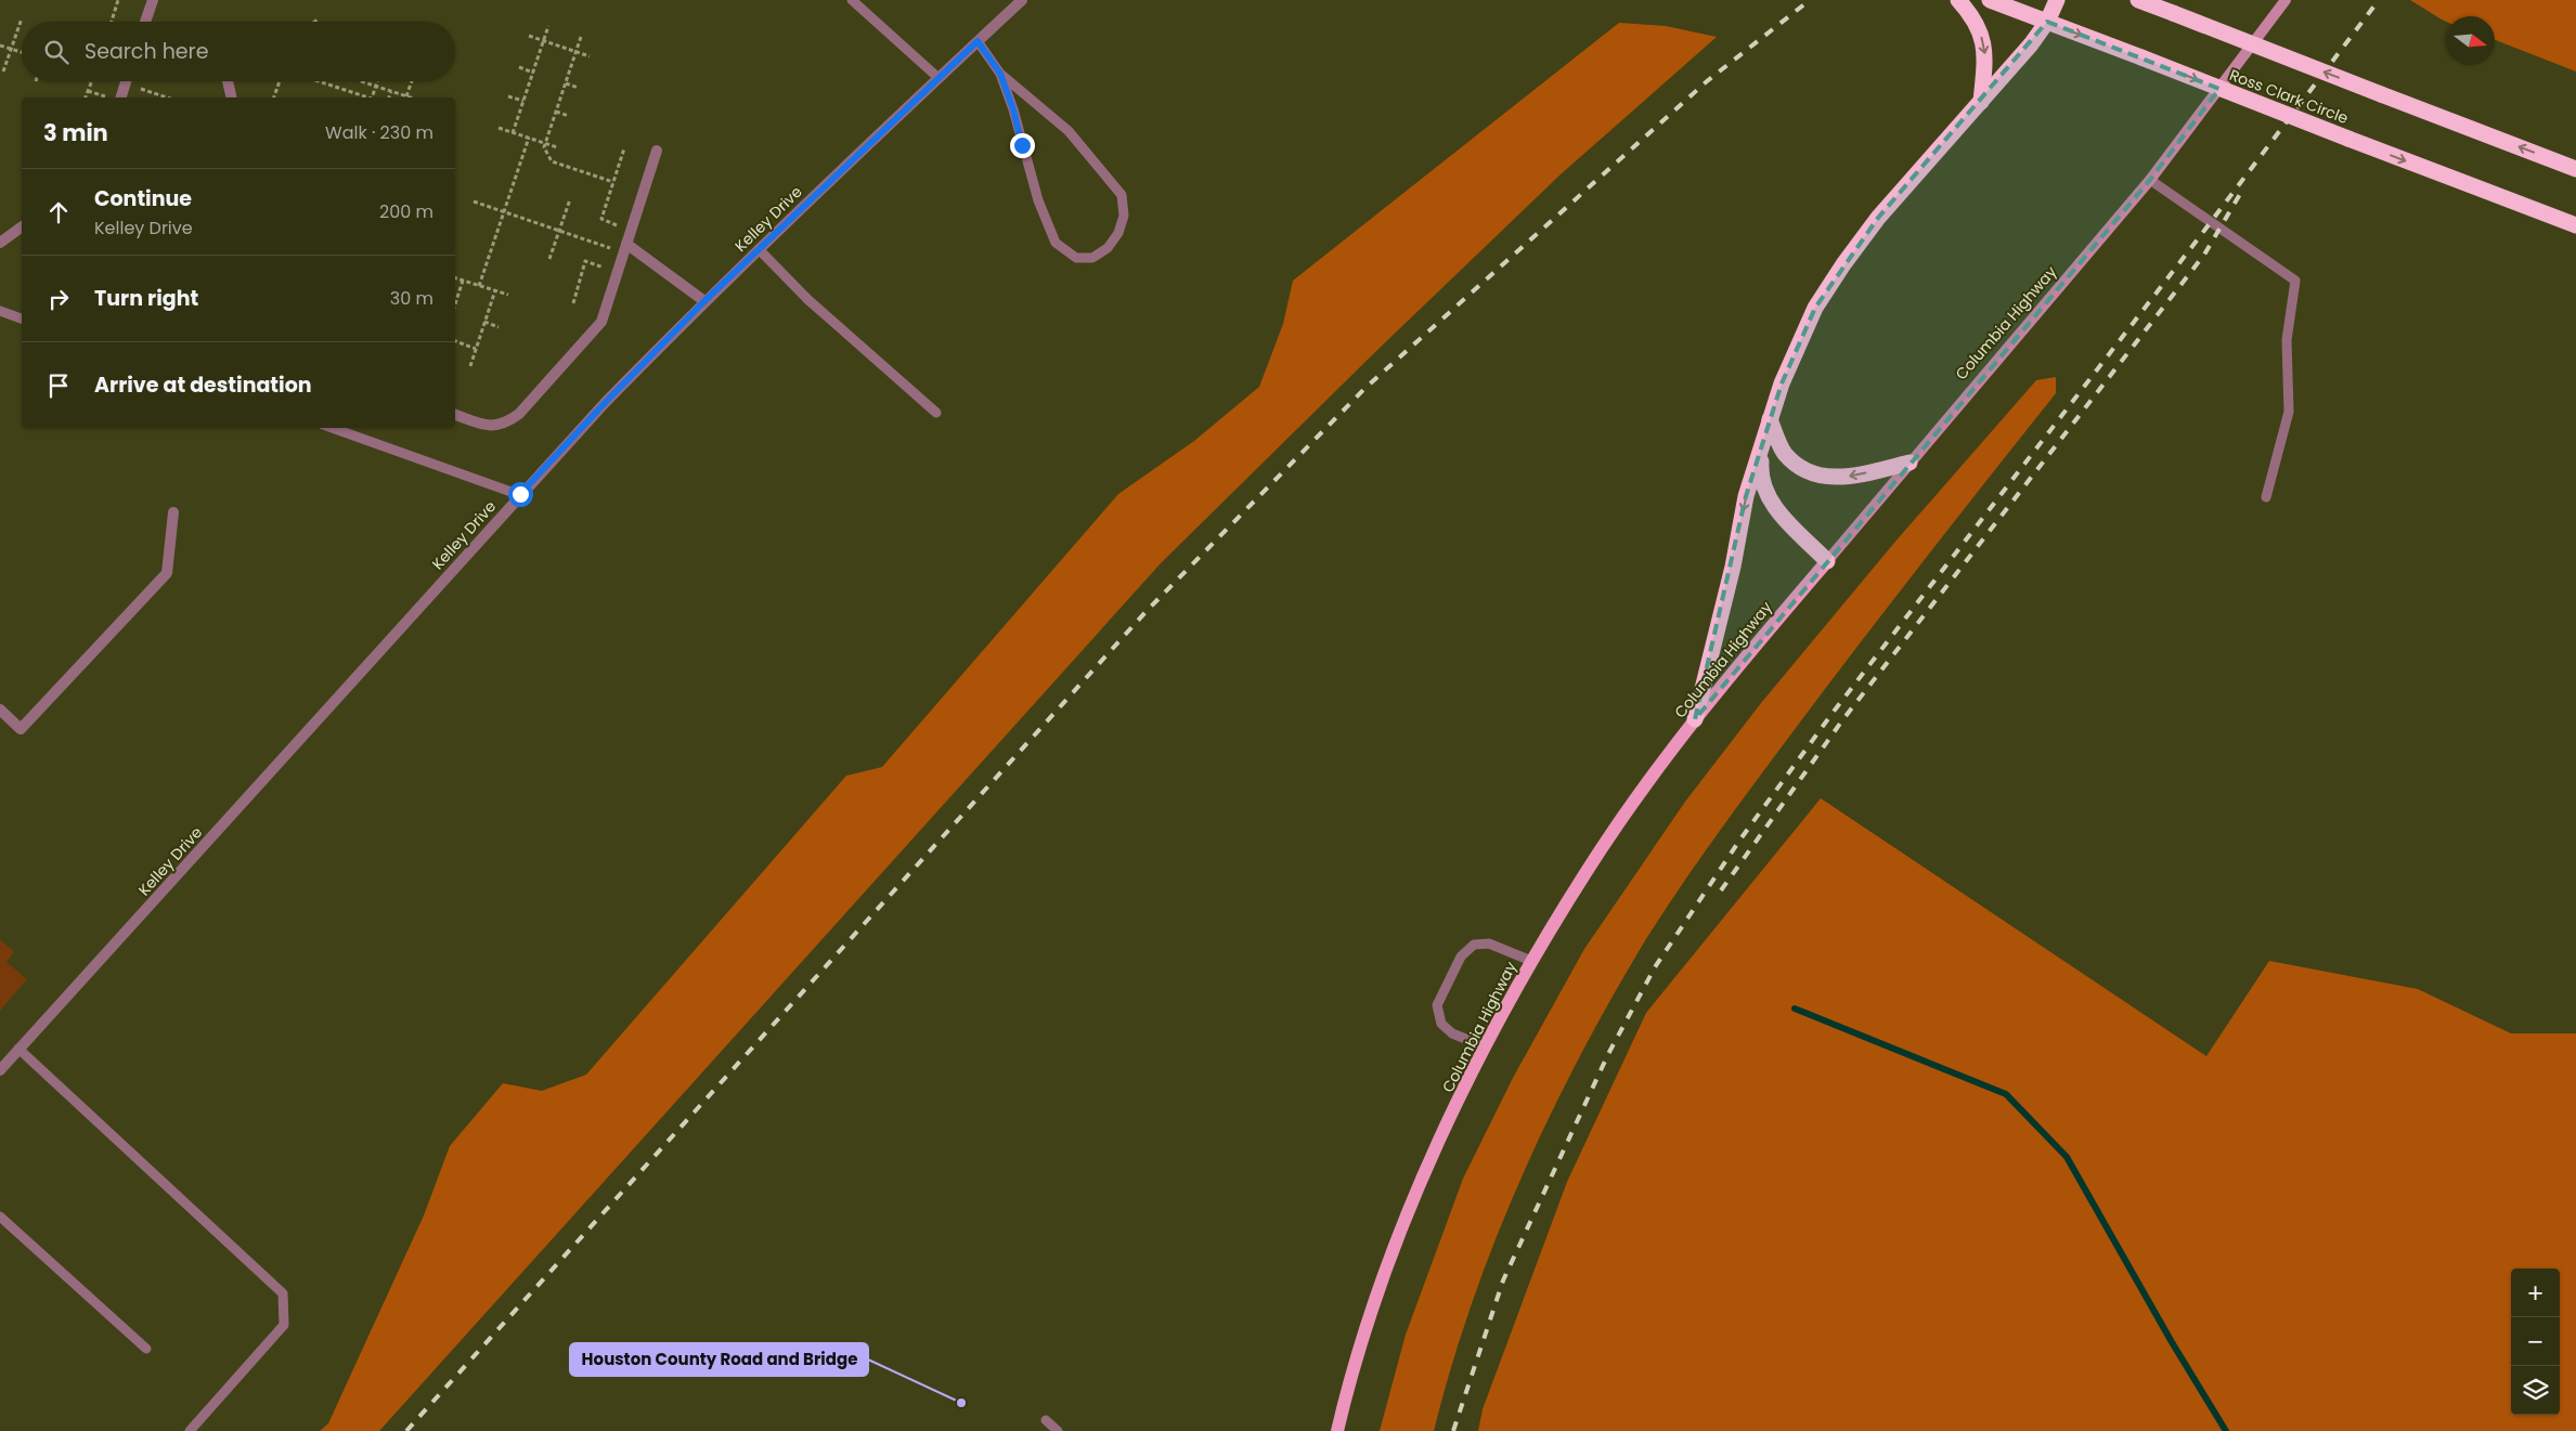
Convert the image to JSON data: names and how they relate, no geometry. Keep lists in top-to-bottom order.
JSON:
{
  "streets": {
    "highway": ["Ross Clark Circle"],
    "main road": ["Columbia Highway"],
    "street": ["Kelley Drive"]
  },
  "places": ["Houston County Road and Bridge"],
  "north": "right",
  "page": {
    "search": "Search here",
    "heading": ["3 min", "Walk · 230 m"],
    "list": [
      ["Continue", "Kelley Drive", "200 m"],
      ["Turn right", "30 m"],
      "Arrive at destination"
    ],
    "map_buttons": ["+", "−"]
  }
}
